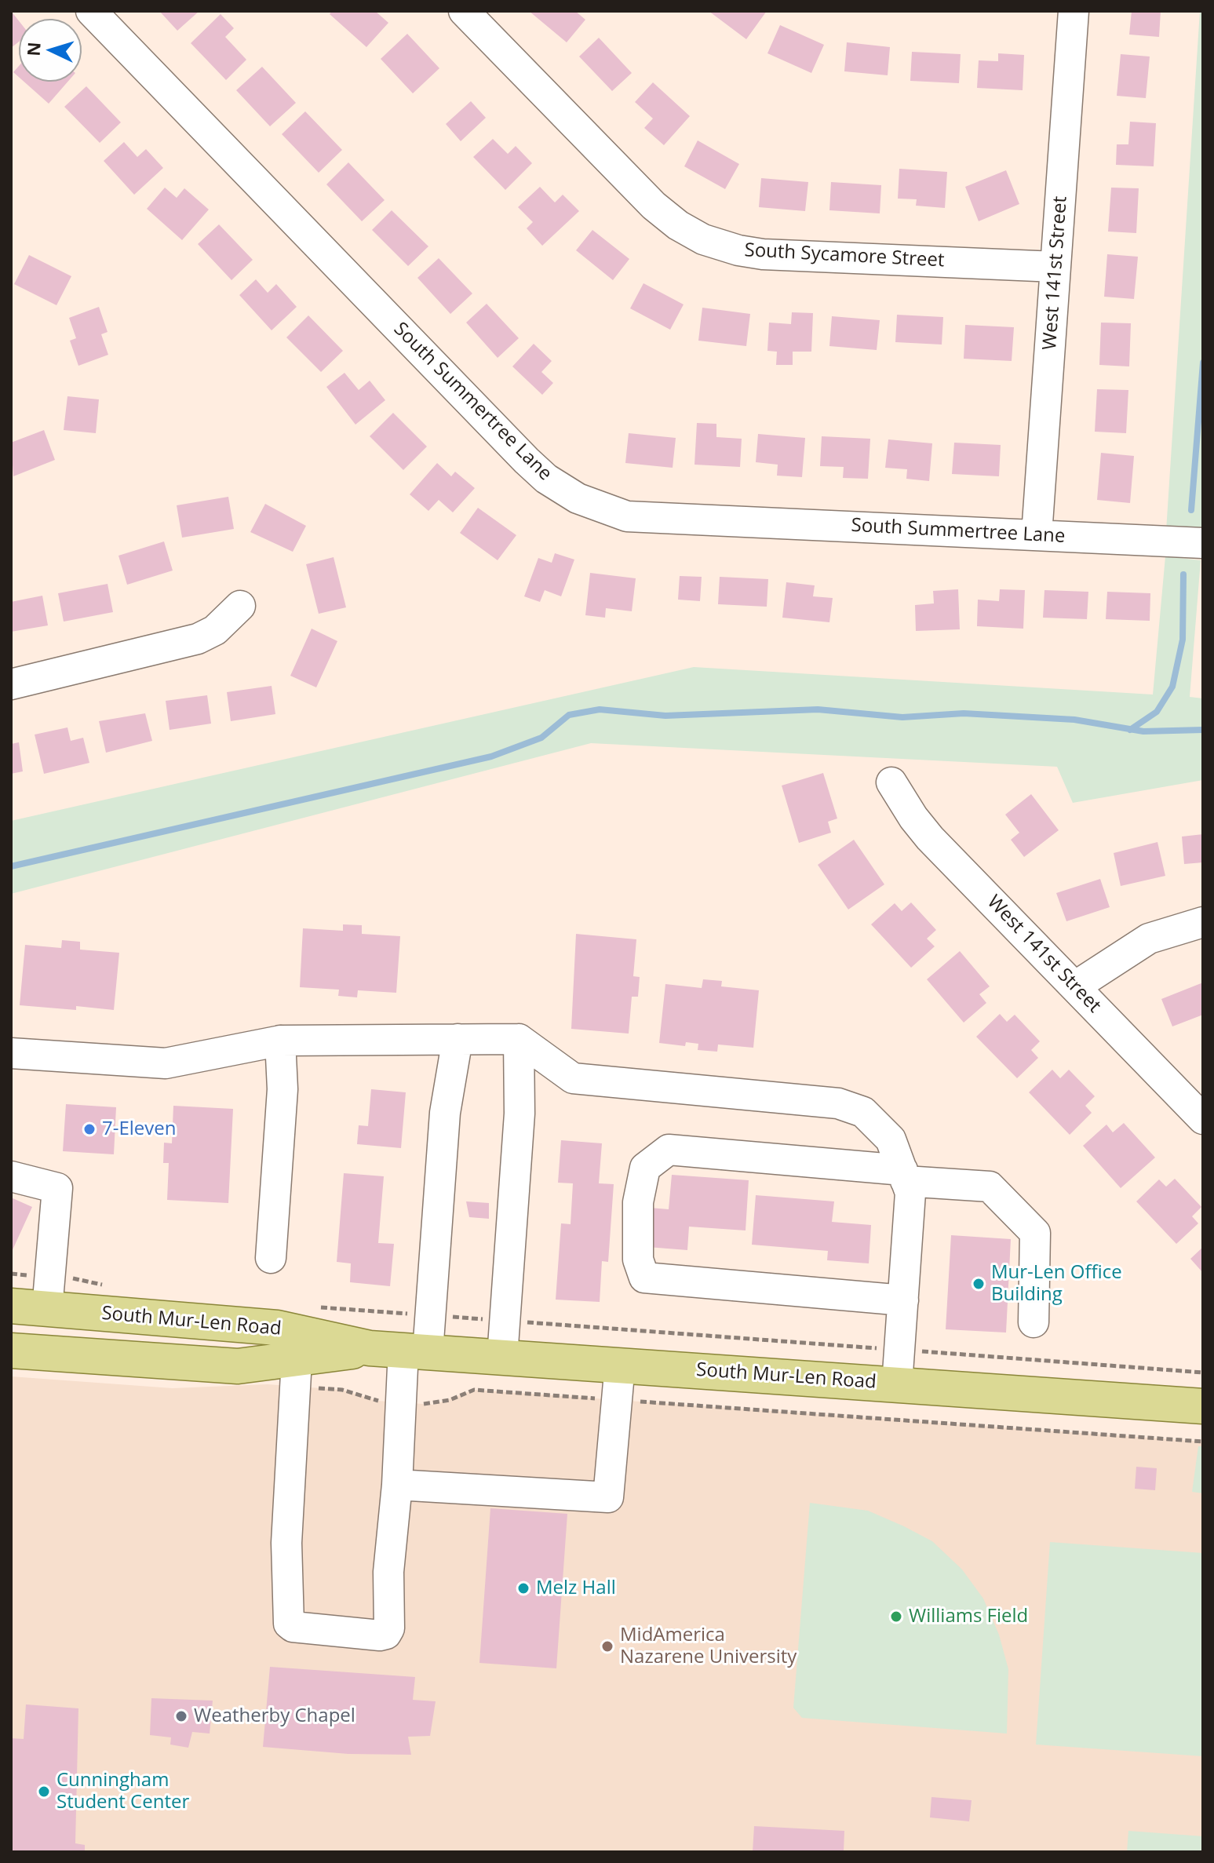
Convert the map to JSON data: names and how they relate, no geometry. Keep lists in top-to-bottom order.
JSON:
{
  "streets": {
    "main road": ["South Mur-Len Road"],
    "street": ["South Sycamore Street", "West 141st Street", "South Summertree Lane"]
  },
  "crossings": [
    ["South Sycamore Street", "West 141st Street"],
    ["West 141st Street", "South Summertree Lane"]
  ],
  "places": [
    "7-Eleven",
    "Mur-Len Office Building",
    "Melz Hall",
    "Williams Field",
    "MidAmerica Nazarene University",
    "Weatherby Chapel",
    "Cunningham Student Center"
  ],
  "north": "left"
}
